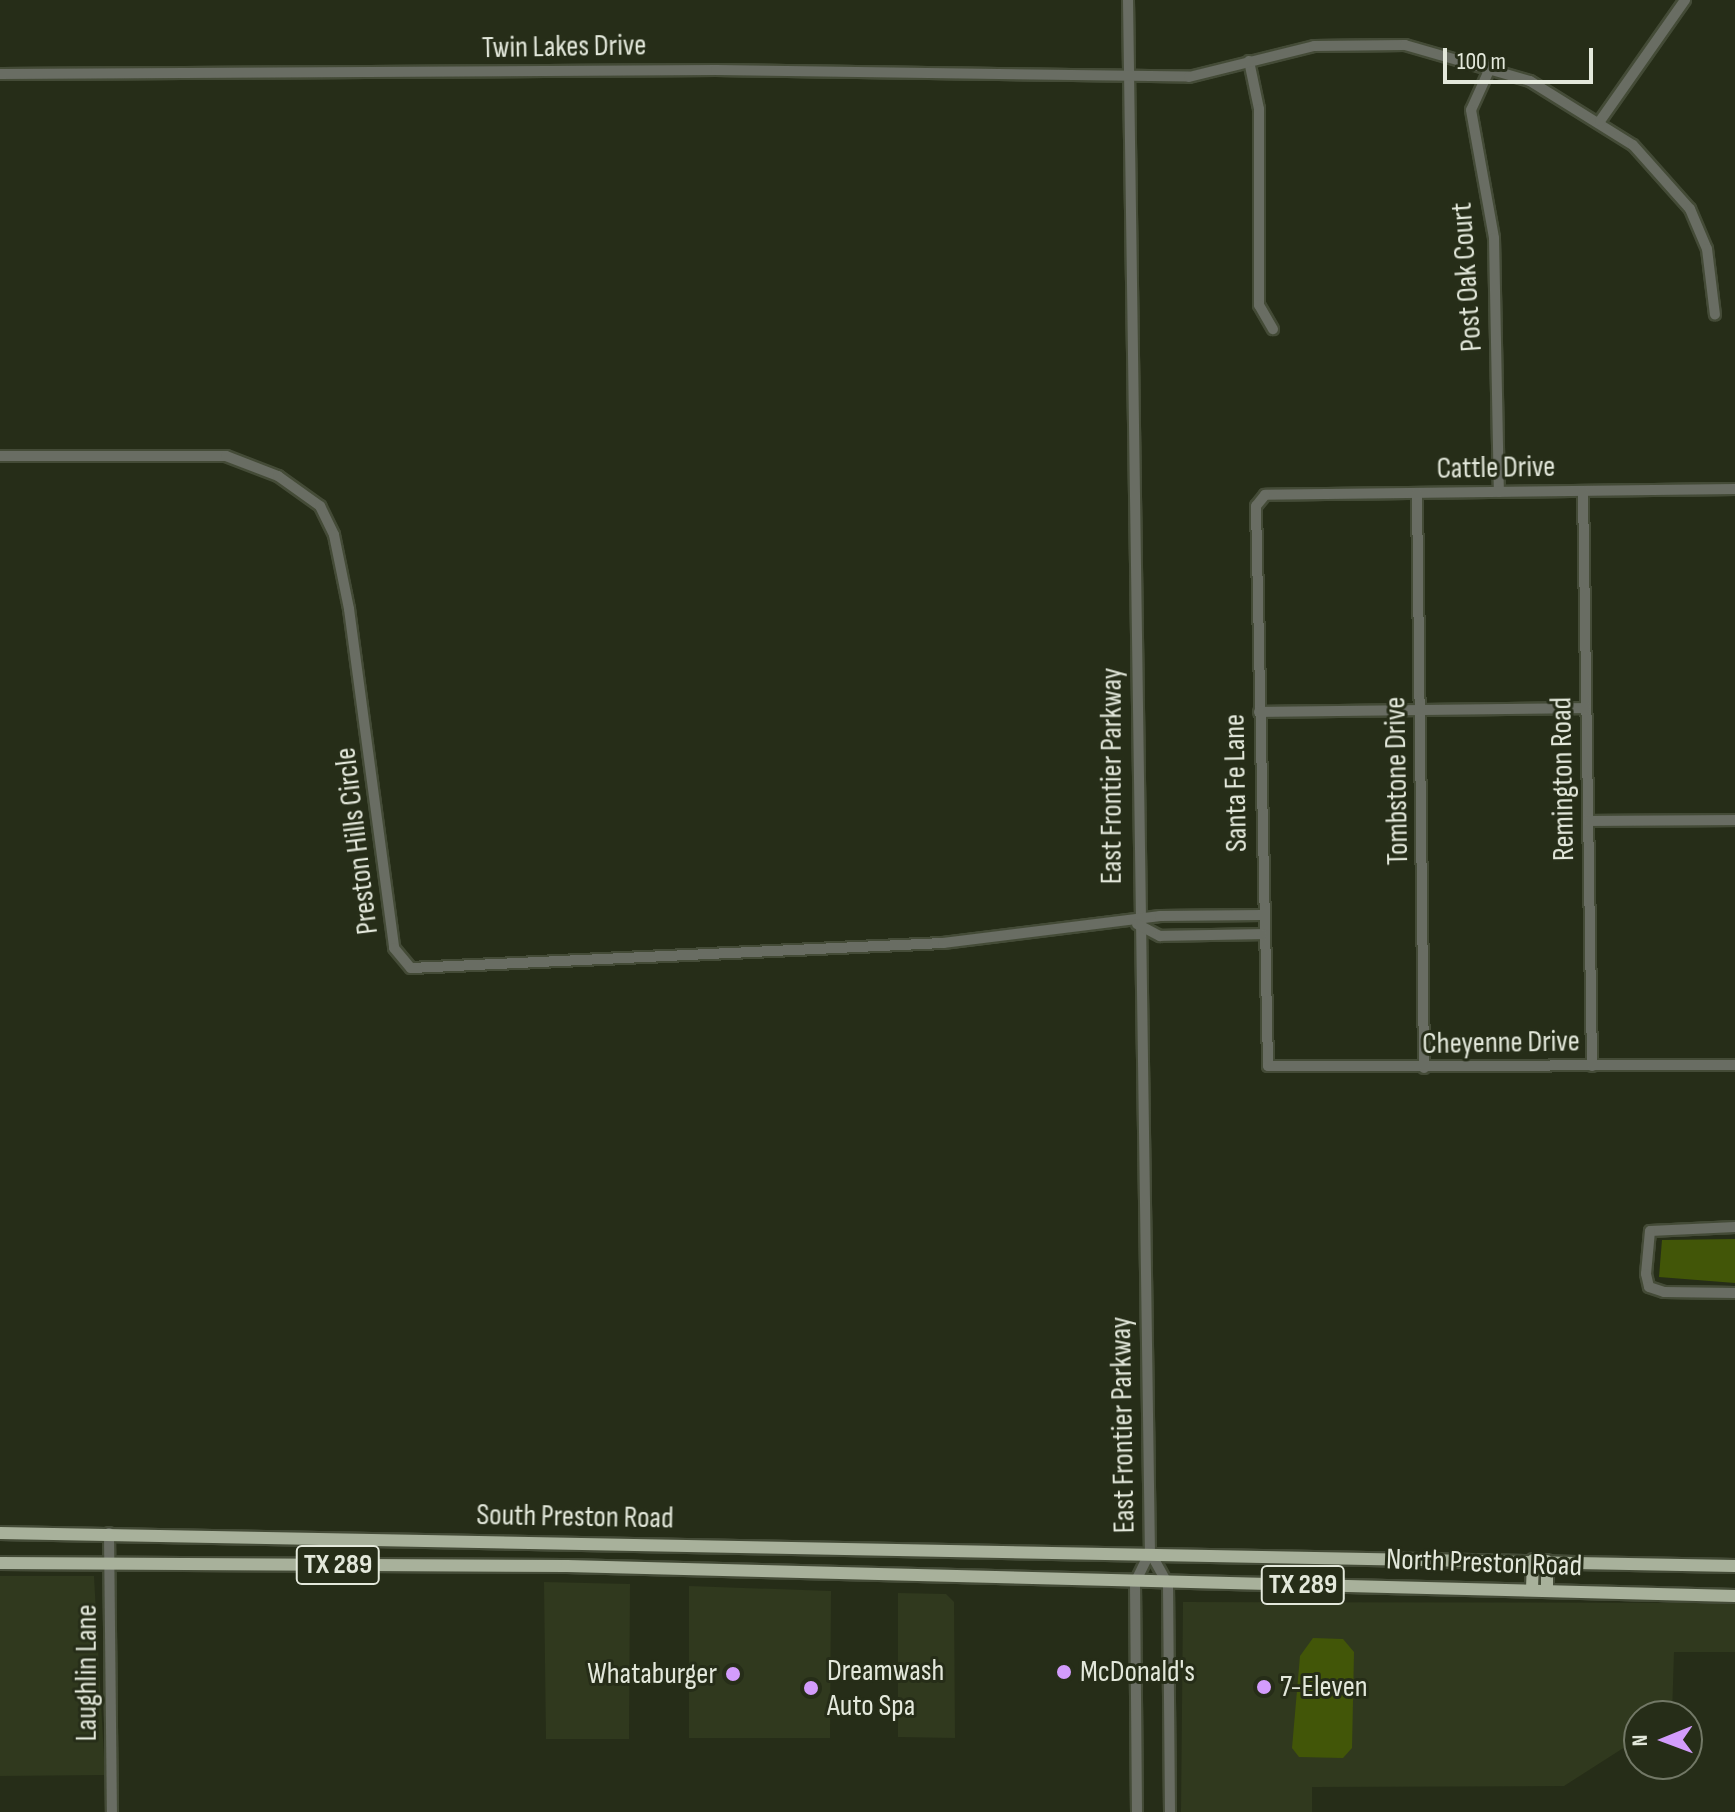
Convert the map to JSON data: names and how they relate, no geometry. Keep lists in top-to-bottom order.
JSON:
{
  "streets": {
    "main road": ["South Preston Road", "North Preston Road", "TX 289"],
    "street": [
      "Twin Lakes Drive",
      "Post Oak Court",
      "Cattle Drive",
      "East Frontier Parkway",
      "Remington Road",
      "Tombstone Drive",
      "Santa Fe Lane",
      "Preston Hills Circle",
      "Cheyenne Drive",
      "Laughlin Lane"
    ]
  },
  "crossings": [
    ["Twin Lakes Drive", "Post Oak Court"],
    ["Twin Lakes Drive", "East Frontier Parkway"],
    ["Post Oak Court", "Cattle Drive"],
    ["Cattle Drive", "Remington Road"],
    ["Cattle Drive", "Tombstone Drive"],
    ["Cattle Drive", "Santa Fe Lane"],
    ["East Frontier Parkway", "Preston Hills Circle"],
    ["East Frontier Parkway", "South Preston Road"],
    ["East Frontier Parkway", "North Preston Road"],
    ["Remington Road", "Cheyenne Drive"],
    ["Tombstone Drive", "Cheyenne Drive"],
    ["Santa Fe Lane", "Cheyenne Drive"],
    ["South Preston Road", "North Preston Road"],
    ["South Preston Road", "Laughlin Lane"]
  ],
  "places": [
    "McDonald's",
    "Whataburger",
    "7-Eleven",
    "Dreamwash Auto Spa"
  ],
  "scale_bar": "100 m",
  "north": "left"
}
